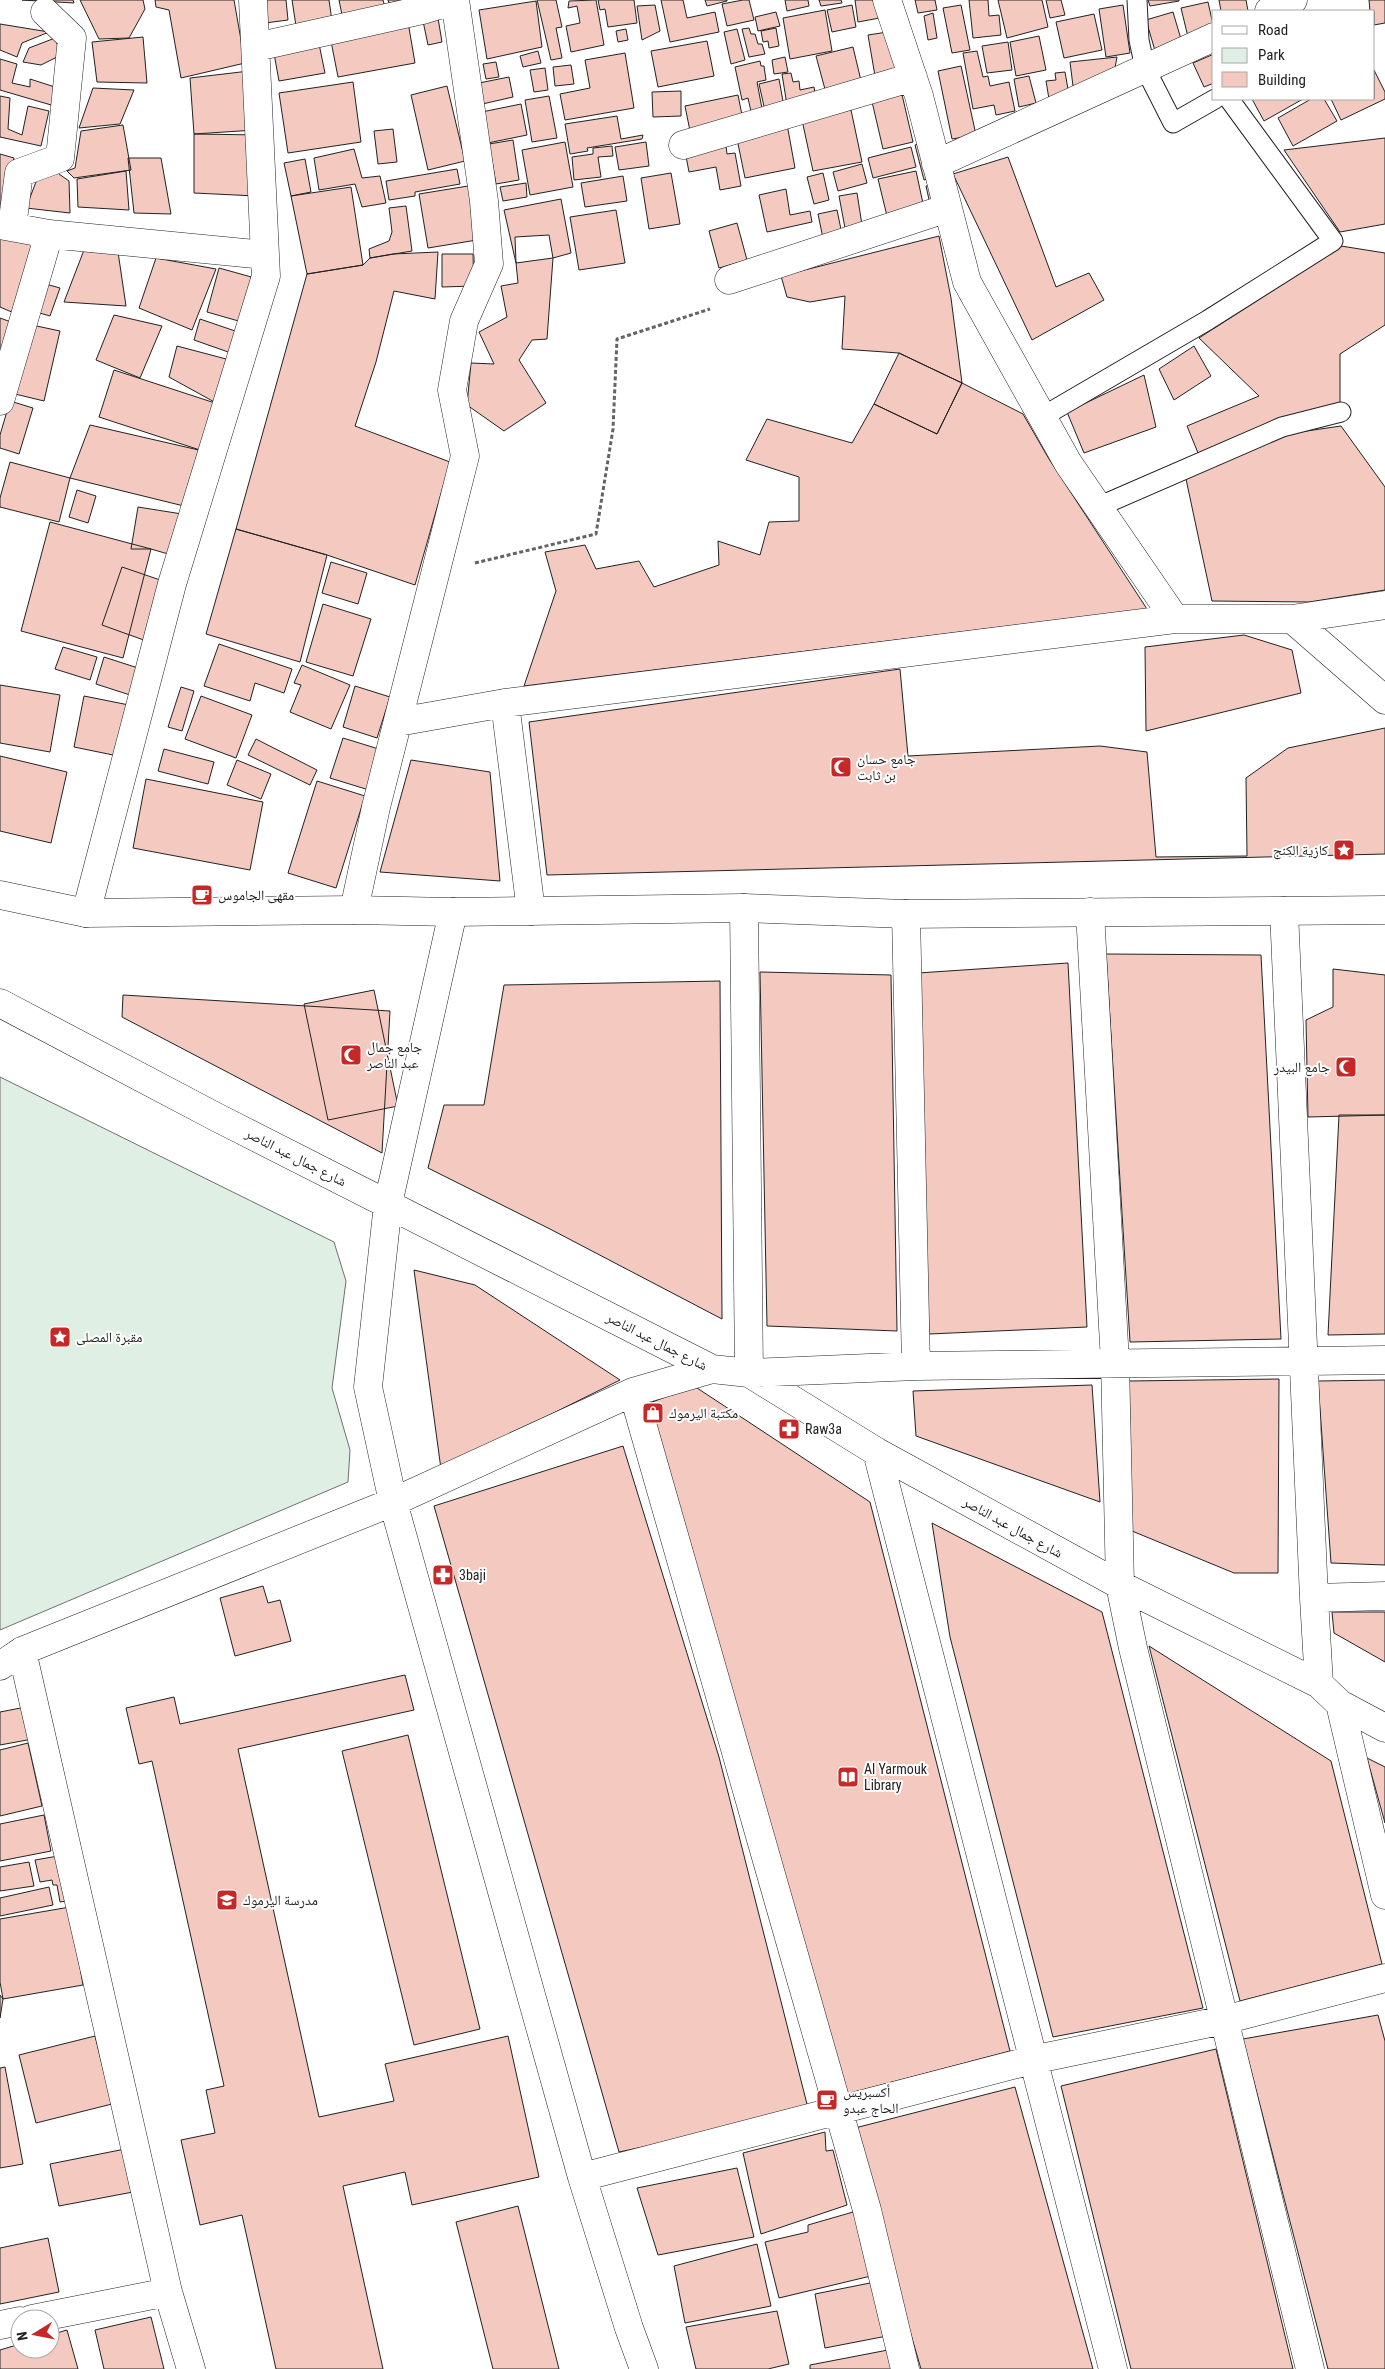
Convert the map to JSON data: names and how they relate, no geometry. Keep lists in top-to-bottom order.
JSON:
{
  "streets": {
    "street": ["شارع جمال عبد الناصر"]
  },
  "places": {
    "mosque": ["جامع حسان بن ثابت", "جامع جمال عبد الناصر", "جامع البيدر"],
    "place": ["كازية الكنج", "مقبرة المصلى"],
    "cafe": ["مقهى الجاموس", "أكسبريس الحاج عبدو"],
    "shop": ["مكتبة اليرموك"],
    "pharmacy": ["Raw3a", "3baji"],
    "library": ["Al Yarmouk Library"],
    "school or university": ["مدرسة اليرموك"]
  },
  "legend": ["Road", "Park", "Building"],
  "north": "left"
}
